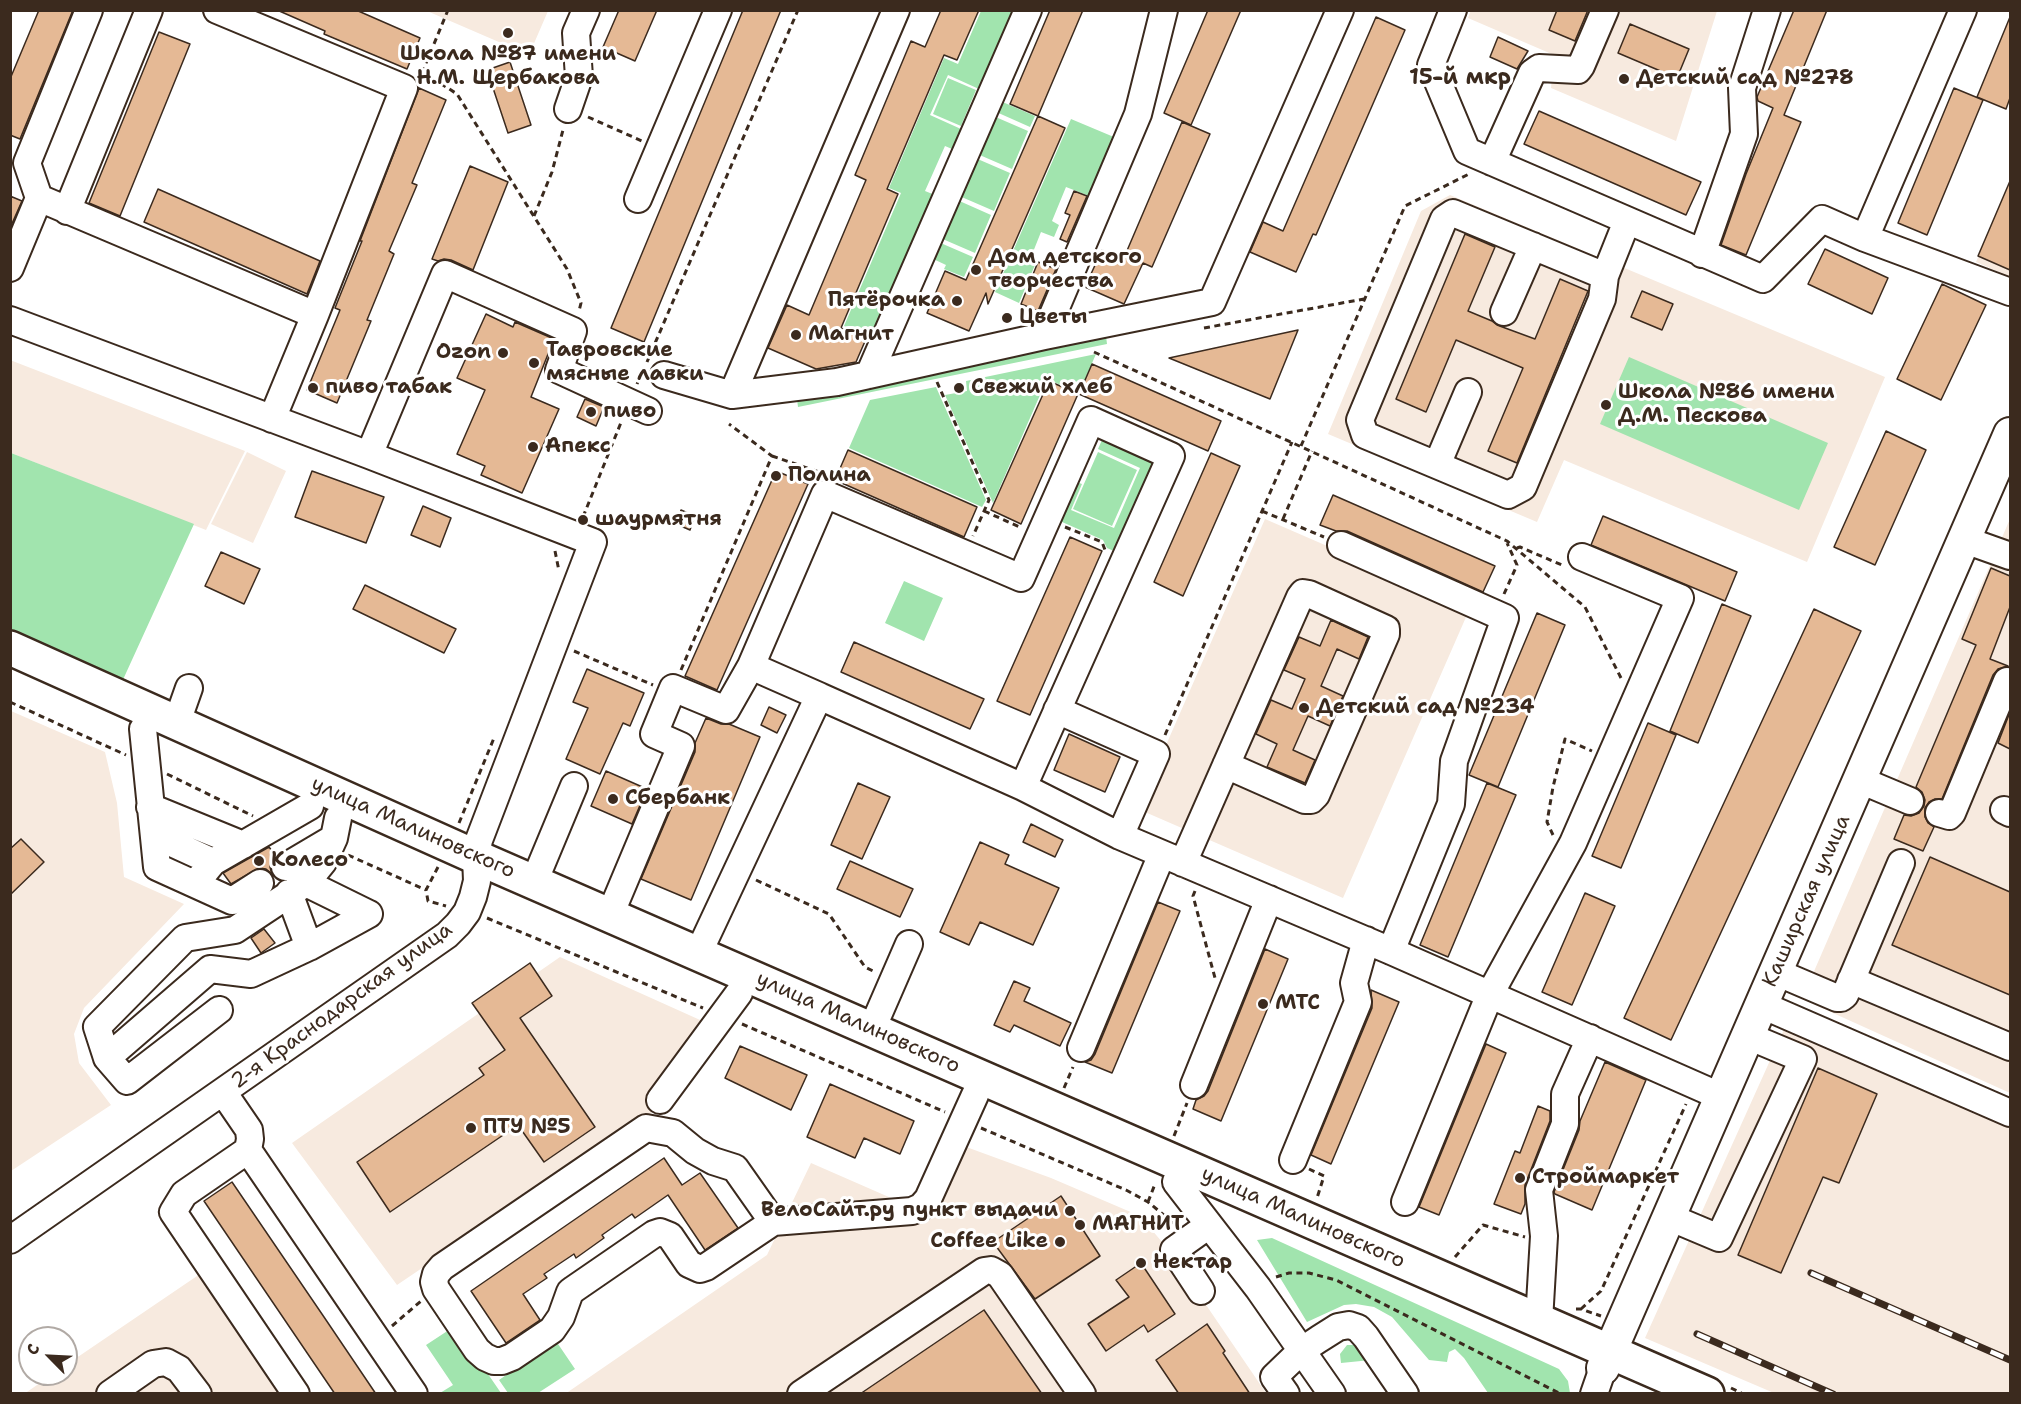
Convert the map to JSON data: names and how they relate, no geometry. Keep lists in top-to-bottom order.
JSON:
{
  "streets": {
    "highway": ["улица Малиновского"],
    "main road": ["Каширская улица"],
    "street": ["2-я Краснодарская улица"]
  },
  "crossings": [
    ["улица Малиновского", "Каширская улица"],
    ["улица Малиновского", "2-я Краснодарская улица"]
  ],
  "districts": ["15-й мкр"],
  "places": [
    "Школа №87 имени Н.М. Щербакова",
    "Детский сад №278",
    "Дом детского творчества",
    "Пятёрочка",
    "Цветы",
    "Магнит",
    "Ozon",
    "Тавровские мясные лавки",
    "пиво табак",
    "Свежий хлеб",
    "Школа №86 имени Д.М. Пескова",
    "пиво",
    "Апекс",
    "Полина",
    "шаурмятня",
    "Детский сад №234",
    "Сбербанк",
    "Колесо",
    "МТС",
    "ПТУ №5",
    "Строймаркет",
    "ВелоСайт.ру пункт выдачи",
    "МАГНИТ",
    "Coffee Like",
    "Нектар"
  ],
  "north": "top left"
}
